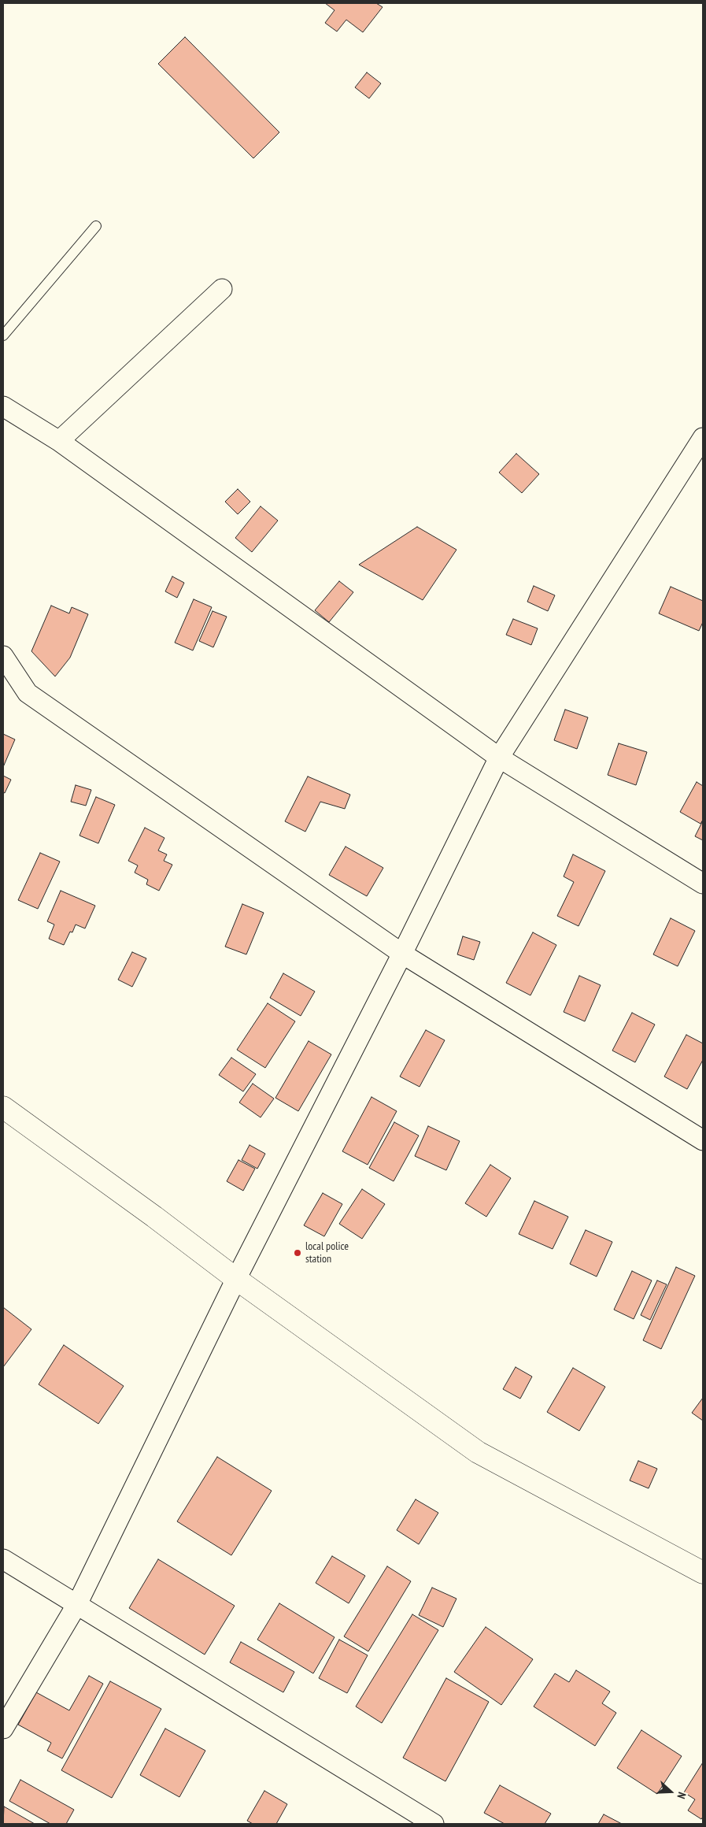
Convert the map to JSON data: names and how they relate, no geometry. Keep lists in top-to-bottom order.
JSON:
{
  "places": ["local police station"],
  "north": "right"
}
